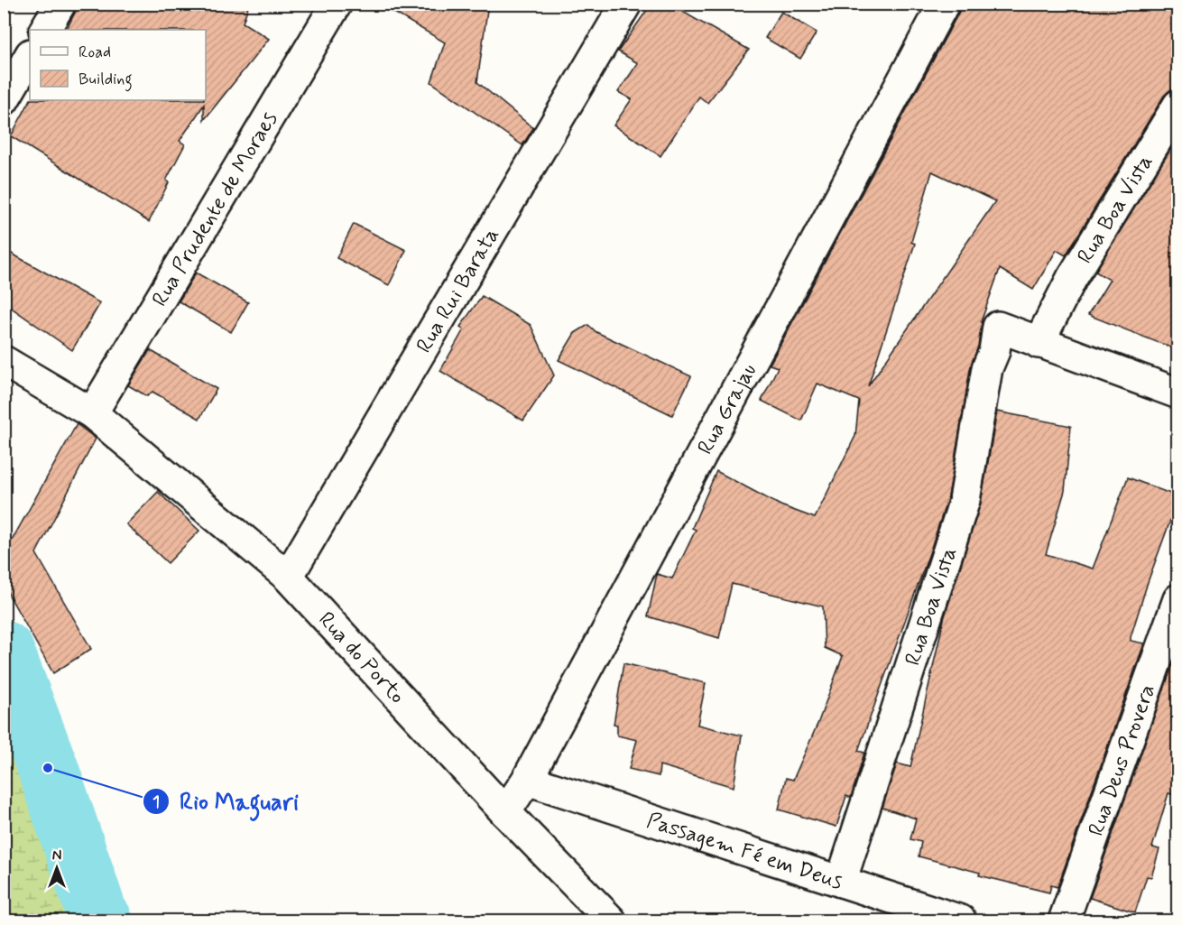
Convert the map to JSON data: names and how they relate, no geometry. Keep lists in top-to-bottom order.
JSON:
{
  "streets": {
    "street": [
      "Rua Prudente de Moraes",
      "Rua Boa Vista",
      "Rua Rui Barata",
      "Rua Grajau",
      "Rua do Porto",
      "Rua Deus Provera",
      "Passagem Fé em Deus"
    ]
  },
  "crossings": [
    ["Rua Prudente de Moraes", "Rua do Porto"],
    ["Rua Boa Vista", "Passagem Fé em Deus"],
    ["Rua Rui Barata", "Rua do Porto"],
    ["Rua Grajau", "Rua do Porto"],
    ["Rua Grajau", "Passagem Fé em Deus"]
  ],
  "places": ["Rio Maguari"],
  "legend": ["Road", "Building"],
  "north": "top"
}
